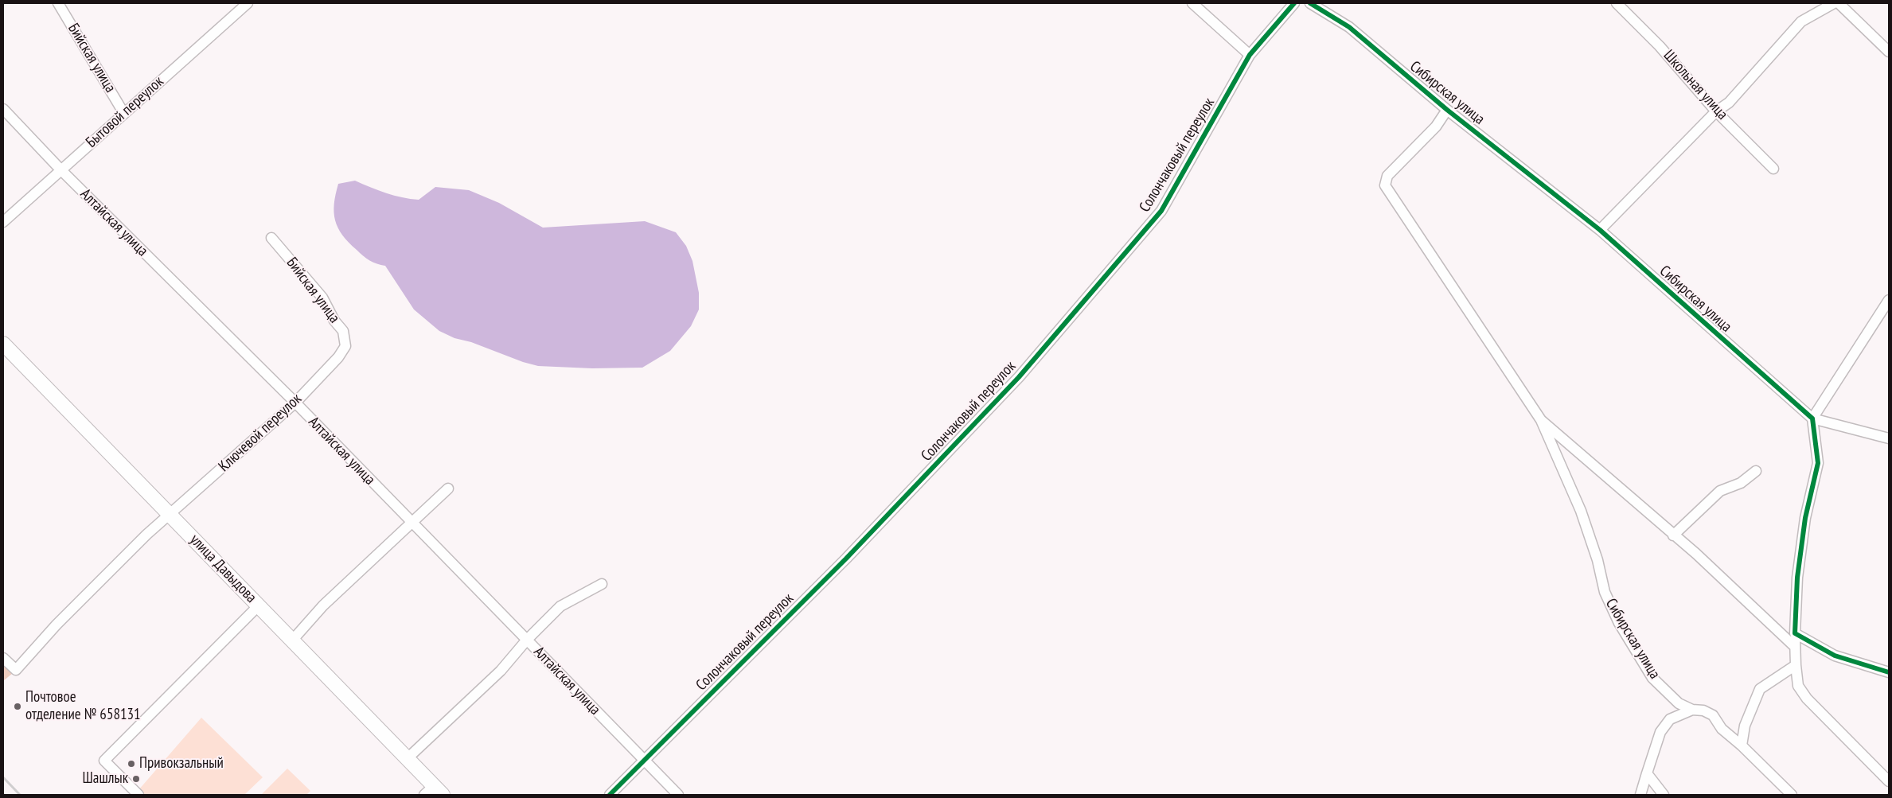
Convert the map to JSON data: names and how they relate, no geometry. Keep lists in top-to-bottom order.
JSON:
{
  "streets": {
    "main road": ["улица Давыдова"],
    "street": [
      "Бийская улица",
      "Школьная улица",
      "Сибирская улица",
      "Бытовой переулок",
      "Солончаковый переулок",
      "Алтайская улица",
      "Ключевой переулок"
    ]
  },
  "crossings": [
    ["Бийская улица", "Бытовой переулок"],
    ["Бийская улица", "Ключевой переулок"],
    ["Бытовой переулок", "Алтайская улица"],
    ["Солончаковый переулок", "Алтайская улица"],
    ["Алтайская улица", "Ключевой переулок"],
    ["Ключевой переулок", "улица Давыдова"]
  ],
  "places": ["Почтовое отделение № 658131", "Привокзальный", "Шашлык"]
}
